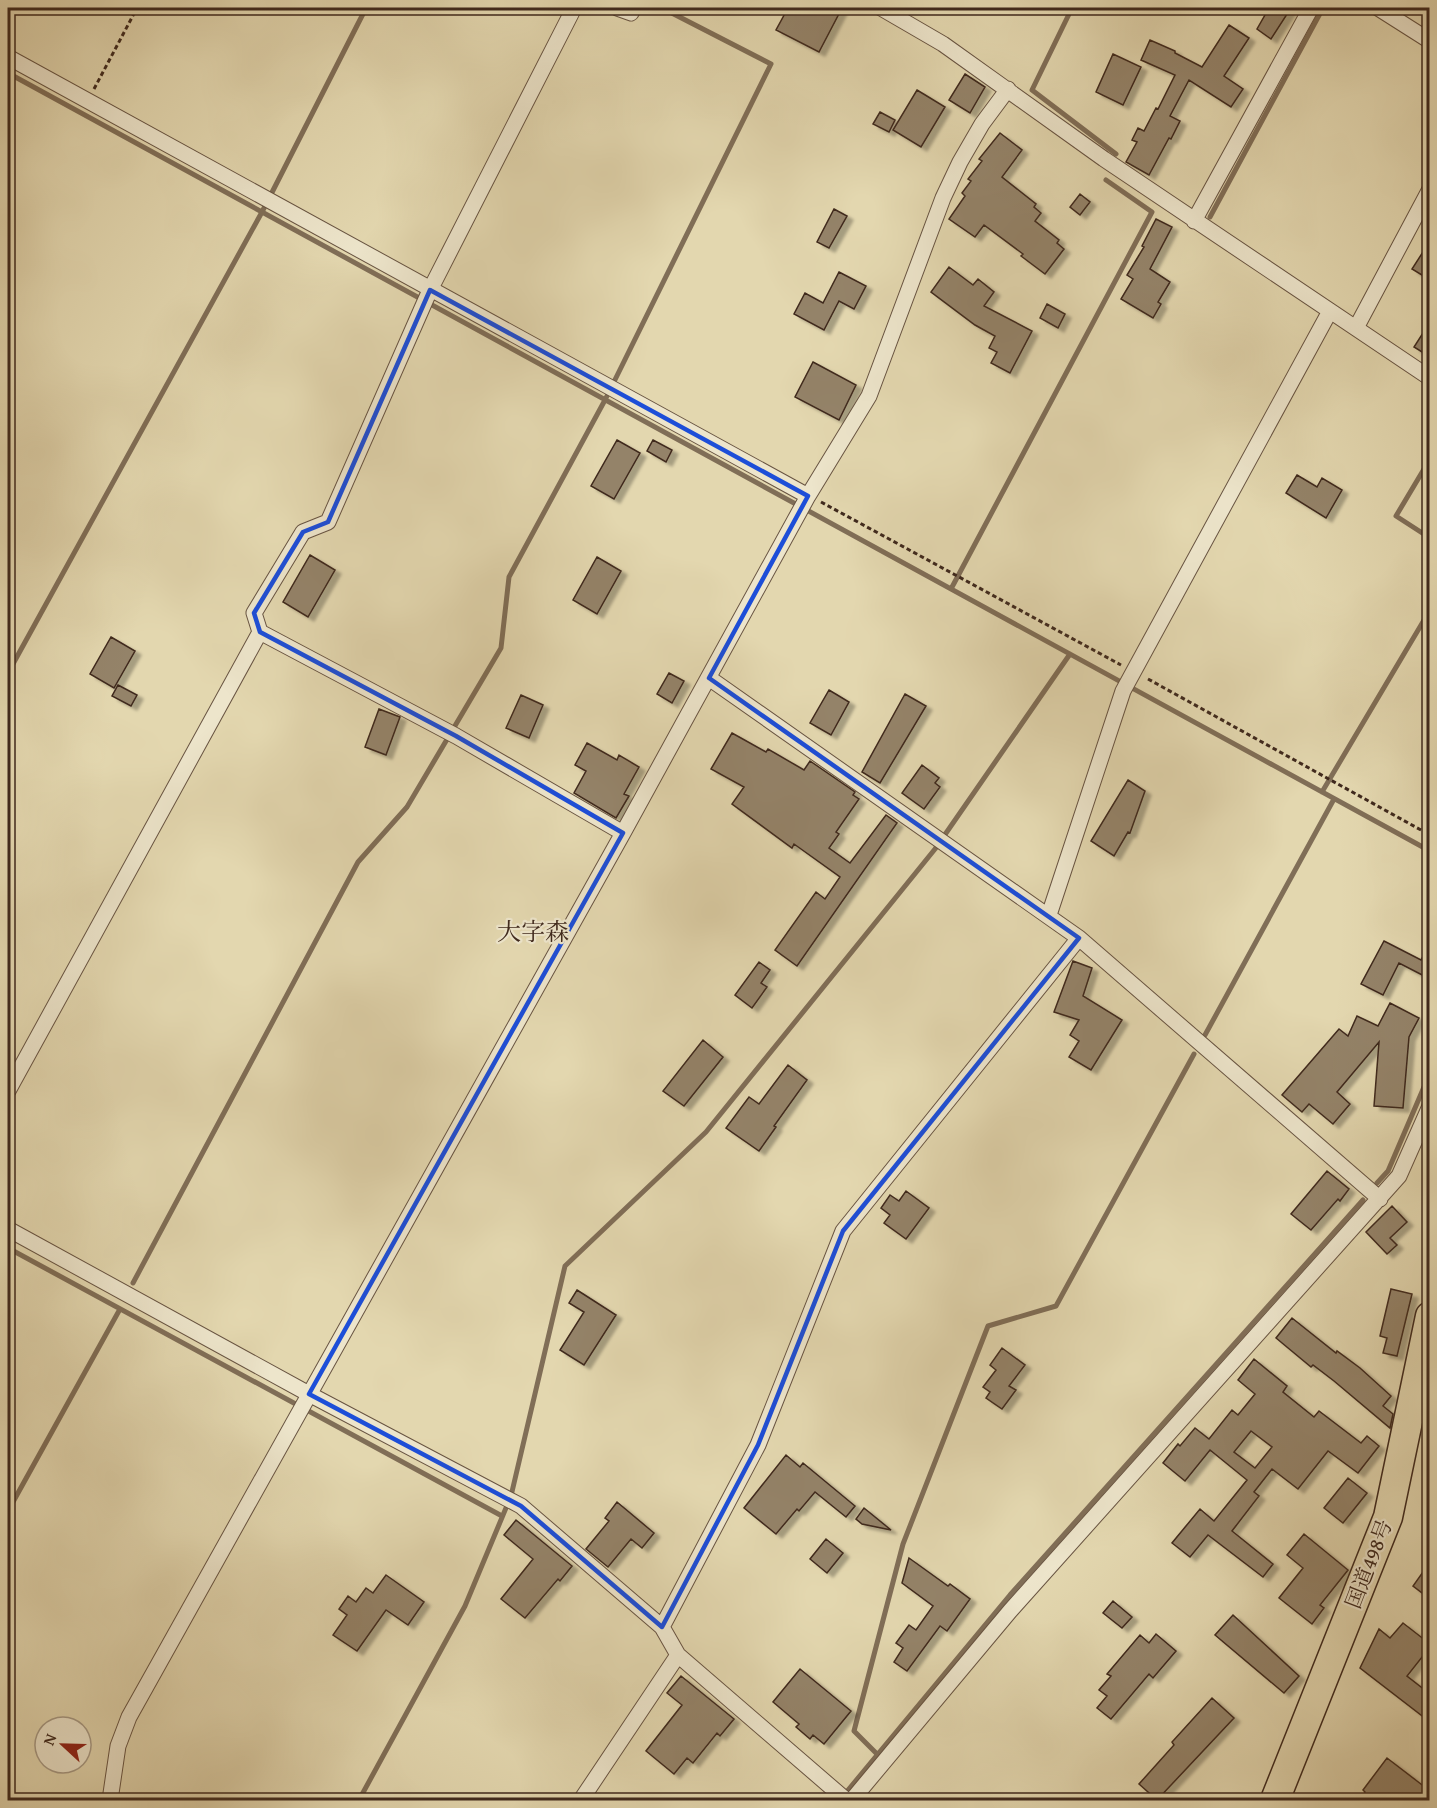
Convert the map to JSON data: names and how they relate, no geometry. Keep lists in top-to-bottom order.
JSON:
{
  "streets": {
    "highway": ["国道498号"]
  },
  "districts": ["大字森"],
  "north": "left"
}
